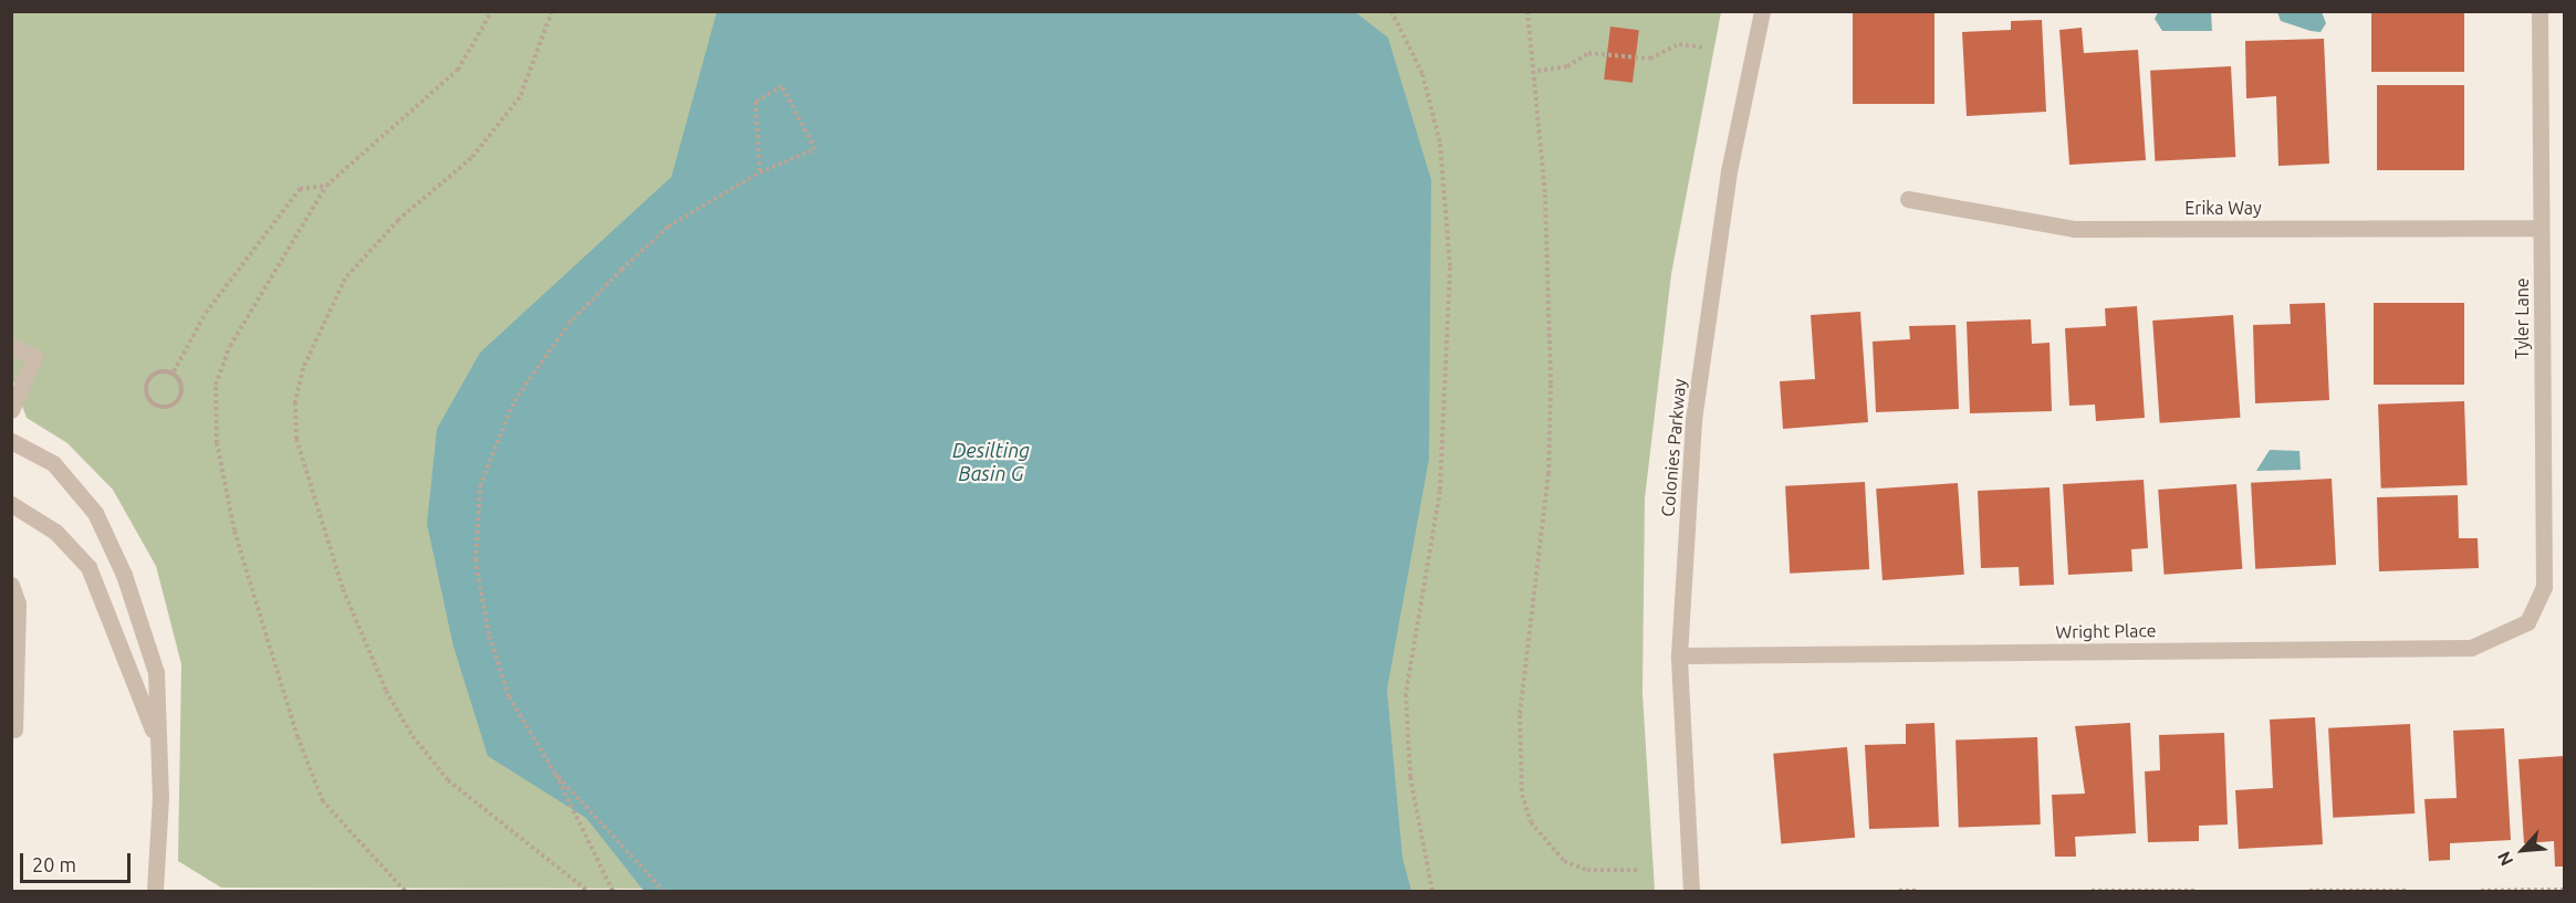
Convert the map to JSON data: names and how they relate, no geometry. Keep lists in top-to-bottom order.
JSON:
{
  "streets": {
    "street": [
      "Erika Way",
      "Tyler Lane",
      "Colonies Parkway",
      "Wright Place"
    ]
  },
  "crossings": [
    ["Erika Way", "Tyler Lane"],
    ["Tyler Lane", "Wright Place"],
    ["Colonies Parkway", "Wright Place"]
  ],
  "water": ["Desilting Basin G"],
  "scale_bar": "20 m",
  "north": "bottom left"
}
